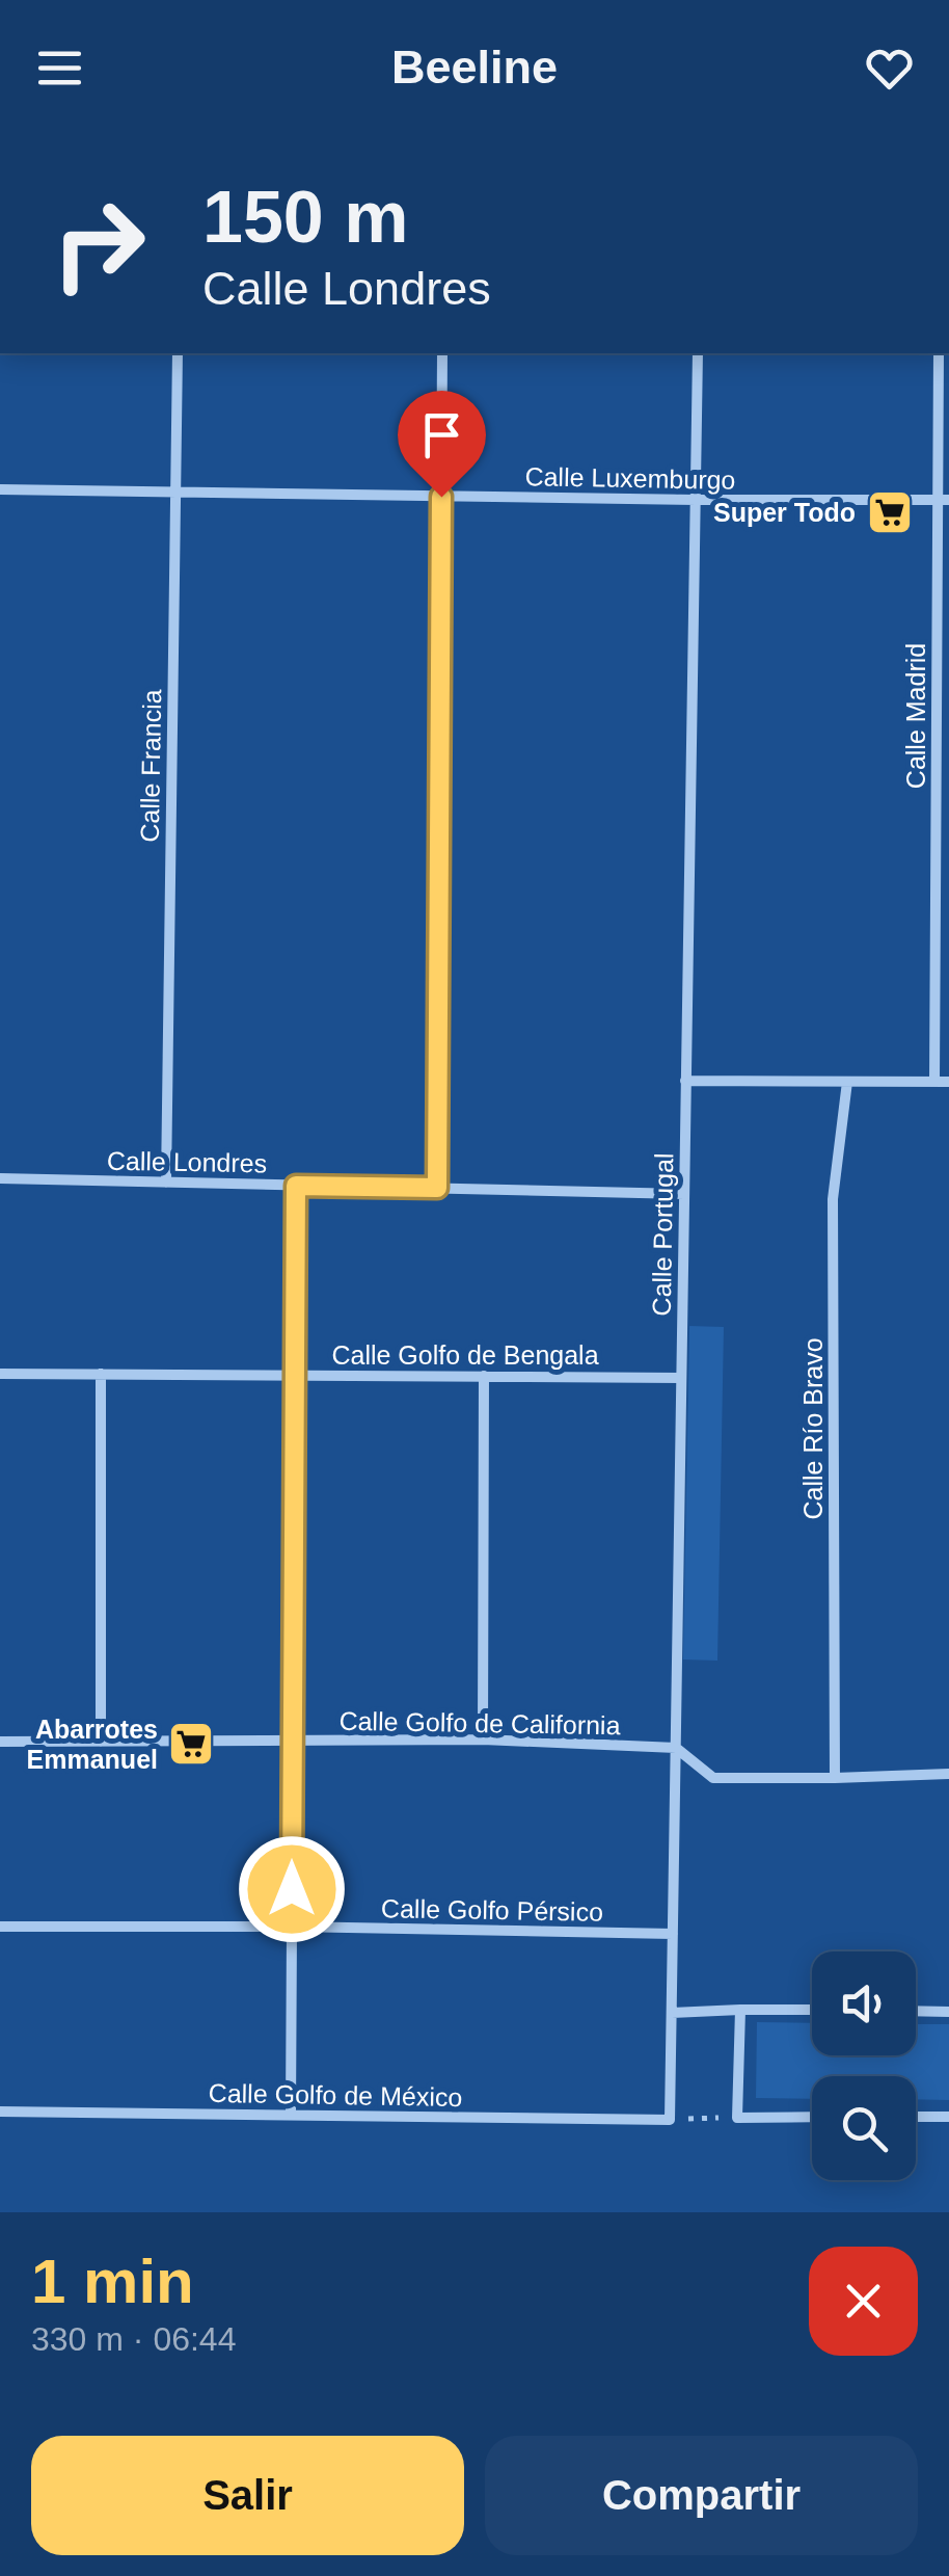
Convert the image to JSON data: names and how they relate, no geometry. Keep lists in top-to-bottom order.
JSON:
{
  "streets": {
    "street": [
      "Calle Luxemburgo",
      "Calle Madrid",
      "Calle Francia",
      "Calle Londres",
      "Calle Portugal",
      "Calle Golfo de Bengala",
      "Calle Río Bravo",
      "Calle Golfo de California",
      "Calle Golfo Pérsico",
      "Calle Golfo de México"
    ]
  },
  "crossings": [
    ["Calle Luxemburgo", "Calle Madrid"],
    ["Calle Luxemburgo", "Calle Francia"],
    ["Calle Luxemburgo", "Calle Portugal"],
    ["Calle Francia", "Calle Londres"],
    ["Calle Londres", "Calle Portugal"],
    ["Calle Portugal", "Calle Golfo de Bengala"],
    ["Calle Portugal", "Calle Golfo de California"],
    ["Calle Portugal", "Calle Golfo Pérsico"],
    ["Calle Portugal", "Calle Golfo de México"]
  ],
  "places": {
    "supermarket": ["Super Todo", "Abarrotes Emmanuel"]
  },
  "page": {
    "header": "Beeline",
    "turn": ["150 m", "Calle Londres"],
    "heading": ["1 min", "330 m · 06:44"],
    "buttons": ["Salir", "Compartir"]
  }
}
